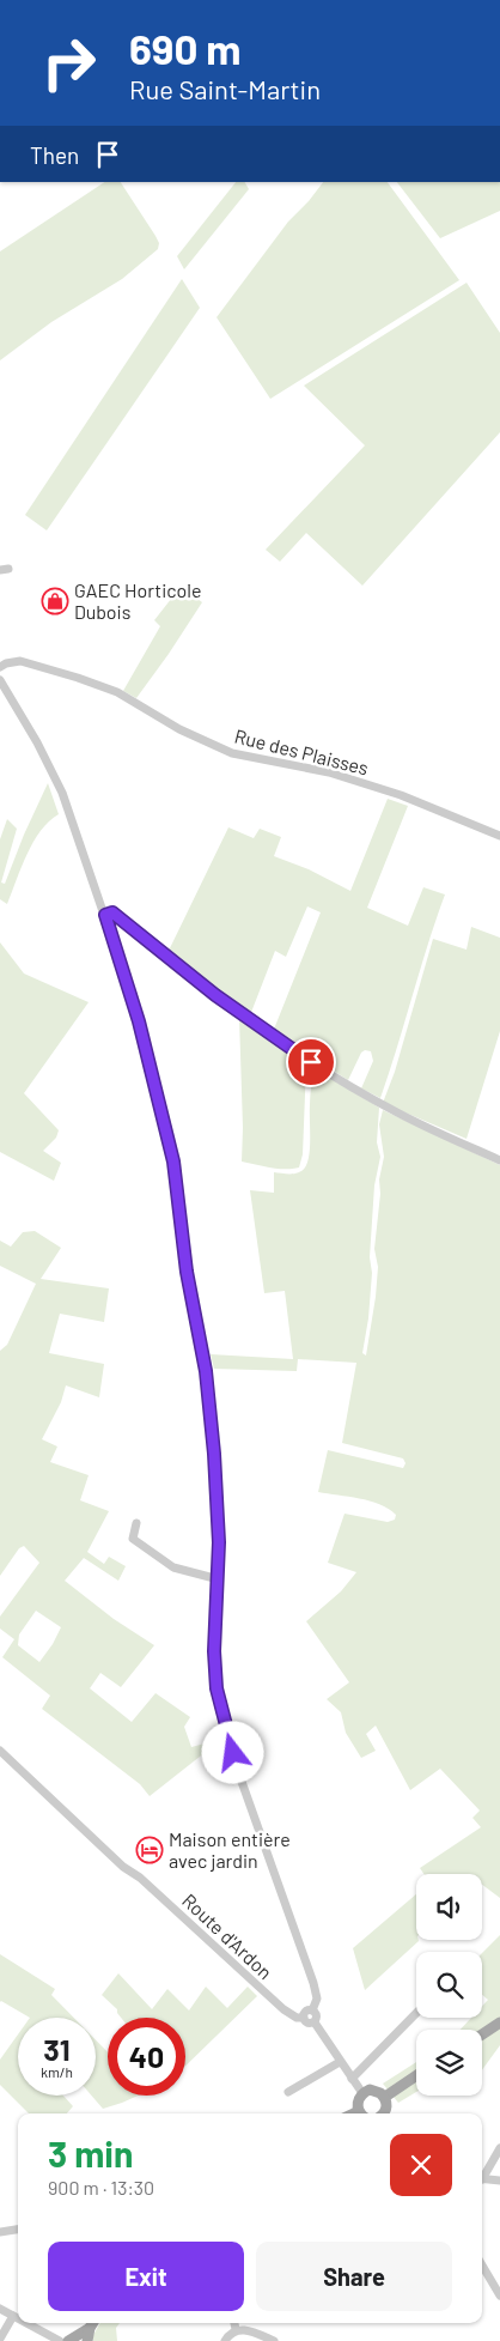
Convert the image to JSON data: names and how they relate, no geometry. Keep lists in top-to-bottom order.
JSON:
{
  "streets": {
    "street": ["Rue des Plaisses", "Route d'Ardon"]
  },
  "places": {
    "shop": ["GAEC Horticole Dubois"],
    "hotel": ["Maison entière avec jardin"]
  },
  "page": {
    "turn": ["690 m", "Rue Saint-Martin"],
    "then": "Then",
    "speed": "31 km/h",
    "limit": "40",
    "heading": ["3 min", "900 m · 13:30"],
    "buttons": ["Exit", "Share"]
  }
}
